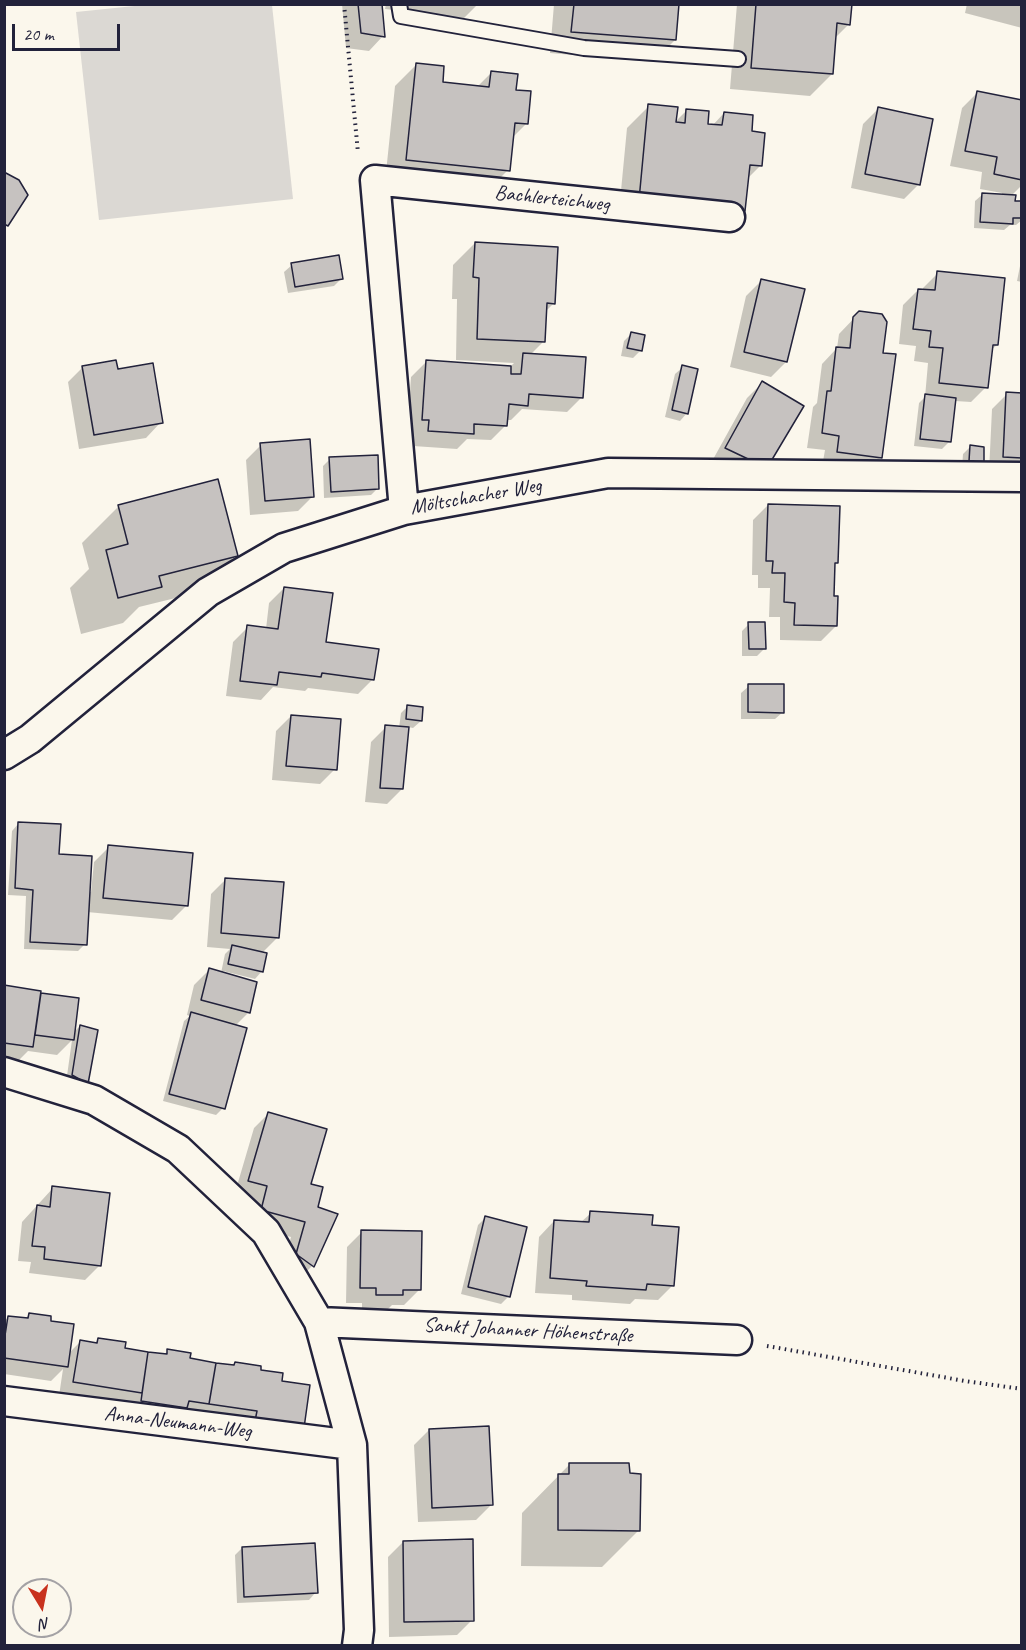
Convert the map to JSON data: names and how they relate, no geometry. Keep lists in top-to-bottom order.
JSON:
{
  "streets": {
    "street": [
      "Bachlerteichweg",
      "Möltschacher Weg",
      "Sankt Johanner Höhenstraße",
      "Anna-Neumann-Weg"
    ]
  },
  "scale_bar": "20 m",
  "north": "bottom"
}
